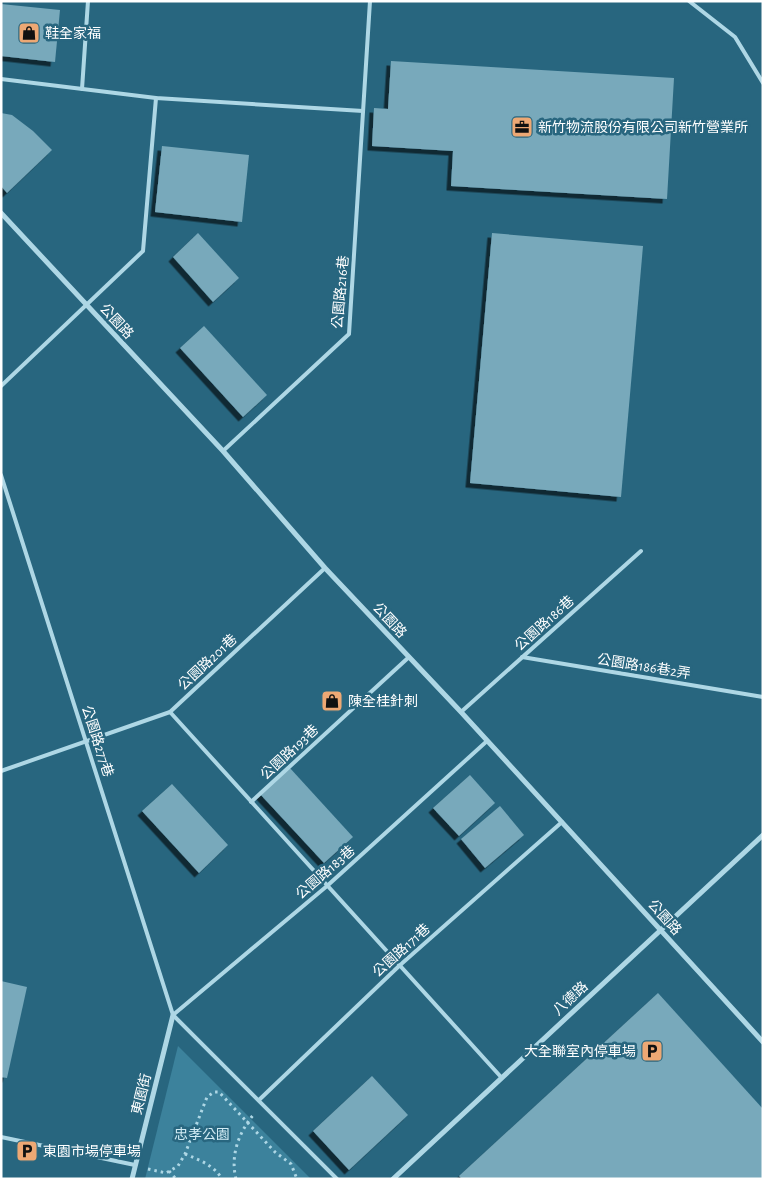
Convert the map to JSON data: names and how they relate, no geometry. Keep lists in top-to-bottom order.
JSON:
{
  "streets": {
    "street": ["公園路", "八德路", "東園街"],
    "lane": [
      "公園路216巷",
      "公園路186巷",
      "公園路201巷",
      "公園路186巷2弄",
      "公園路277巷",
      "公園路193巷",
      "公園路183巷",
      "公園路171巷"
    ]
  },
  "crossings": [
    ["公園路216巷", "公園路"],
    ["公園路", "公園路186巷"],
    ["公園路", "公園路201巷"],
    ["公園路", "公園路193巷"],
    ["公園路", "公園路183巷"],
    ["公園路", "公園路171巷"],
    ["公園路", "八德路"],
    ["公園路186巷", "公園路186巷2弄"],
    ["公園路201巷", "公園路277巷"],
    ["公園路277巷", "公園路183巷"],
    ["公園路277巷", "東園街"],
    ["公園路183巷", "東園街"]
  ],
  "parks": ["忠孝公園"],
  "places": {
    "shop": ["鞋全家福", "陳全桂針刺"],
    "office": ["新竹物流股份有限公司新竹營業所"],
    "parking": ["大全聯室內停車場", "東園市場停車場"]
  }
}
